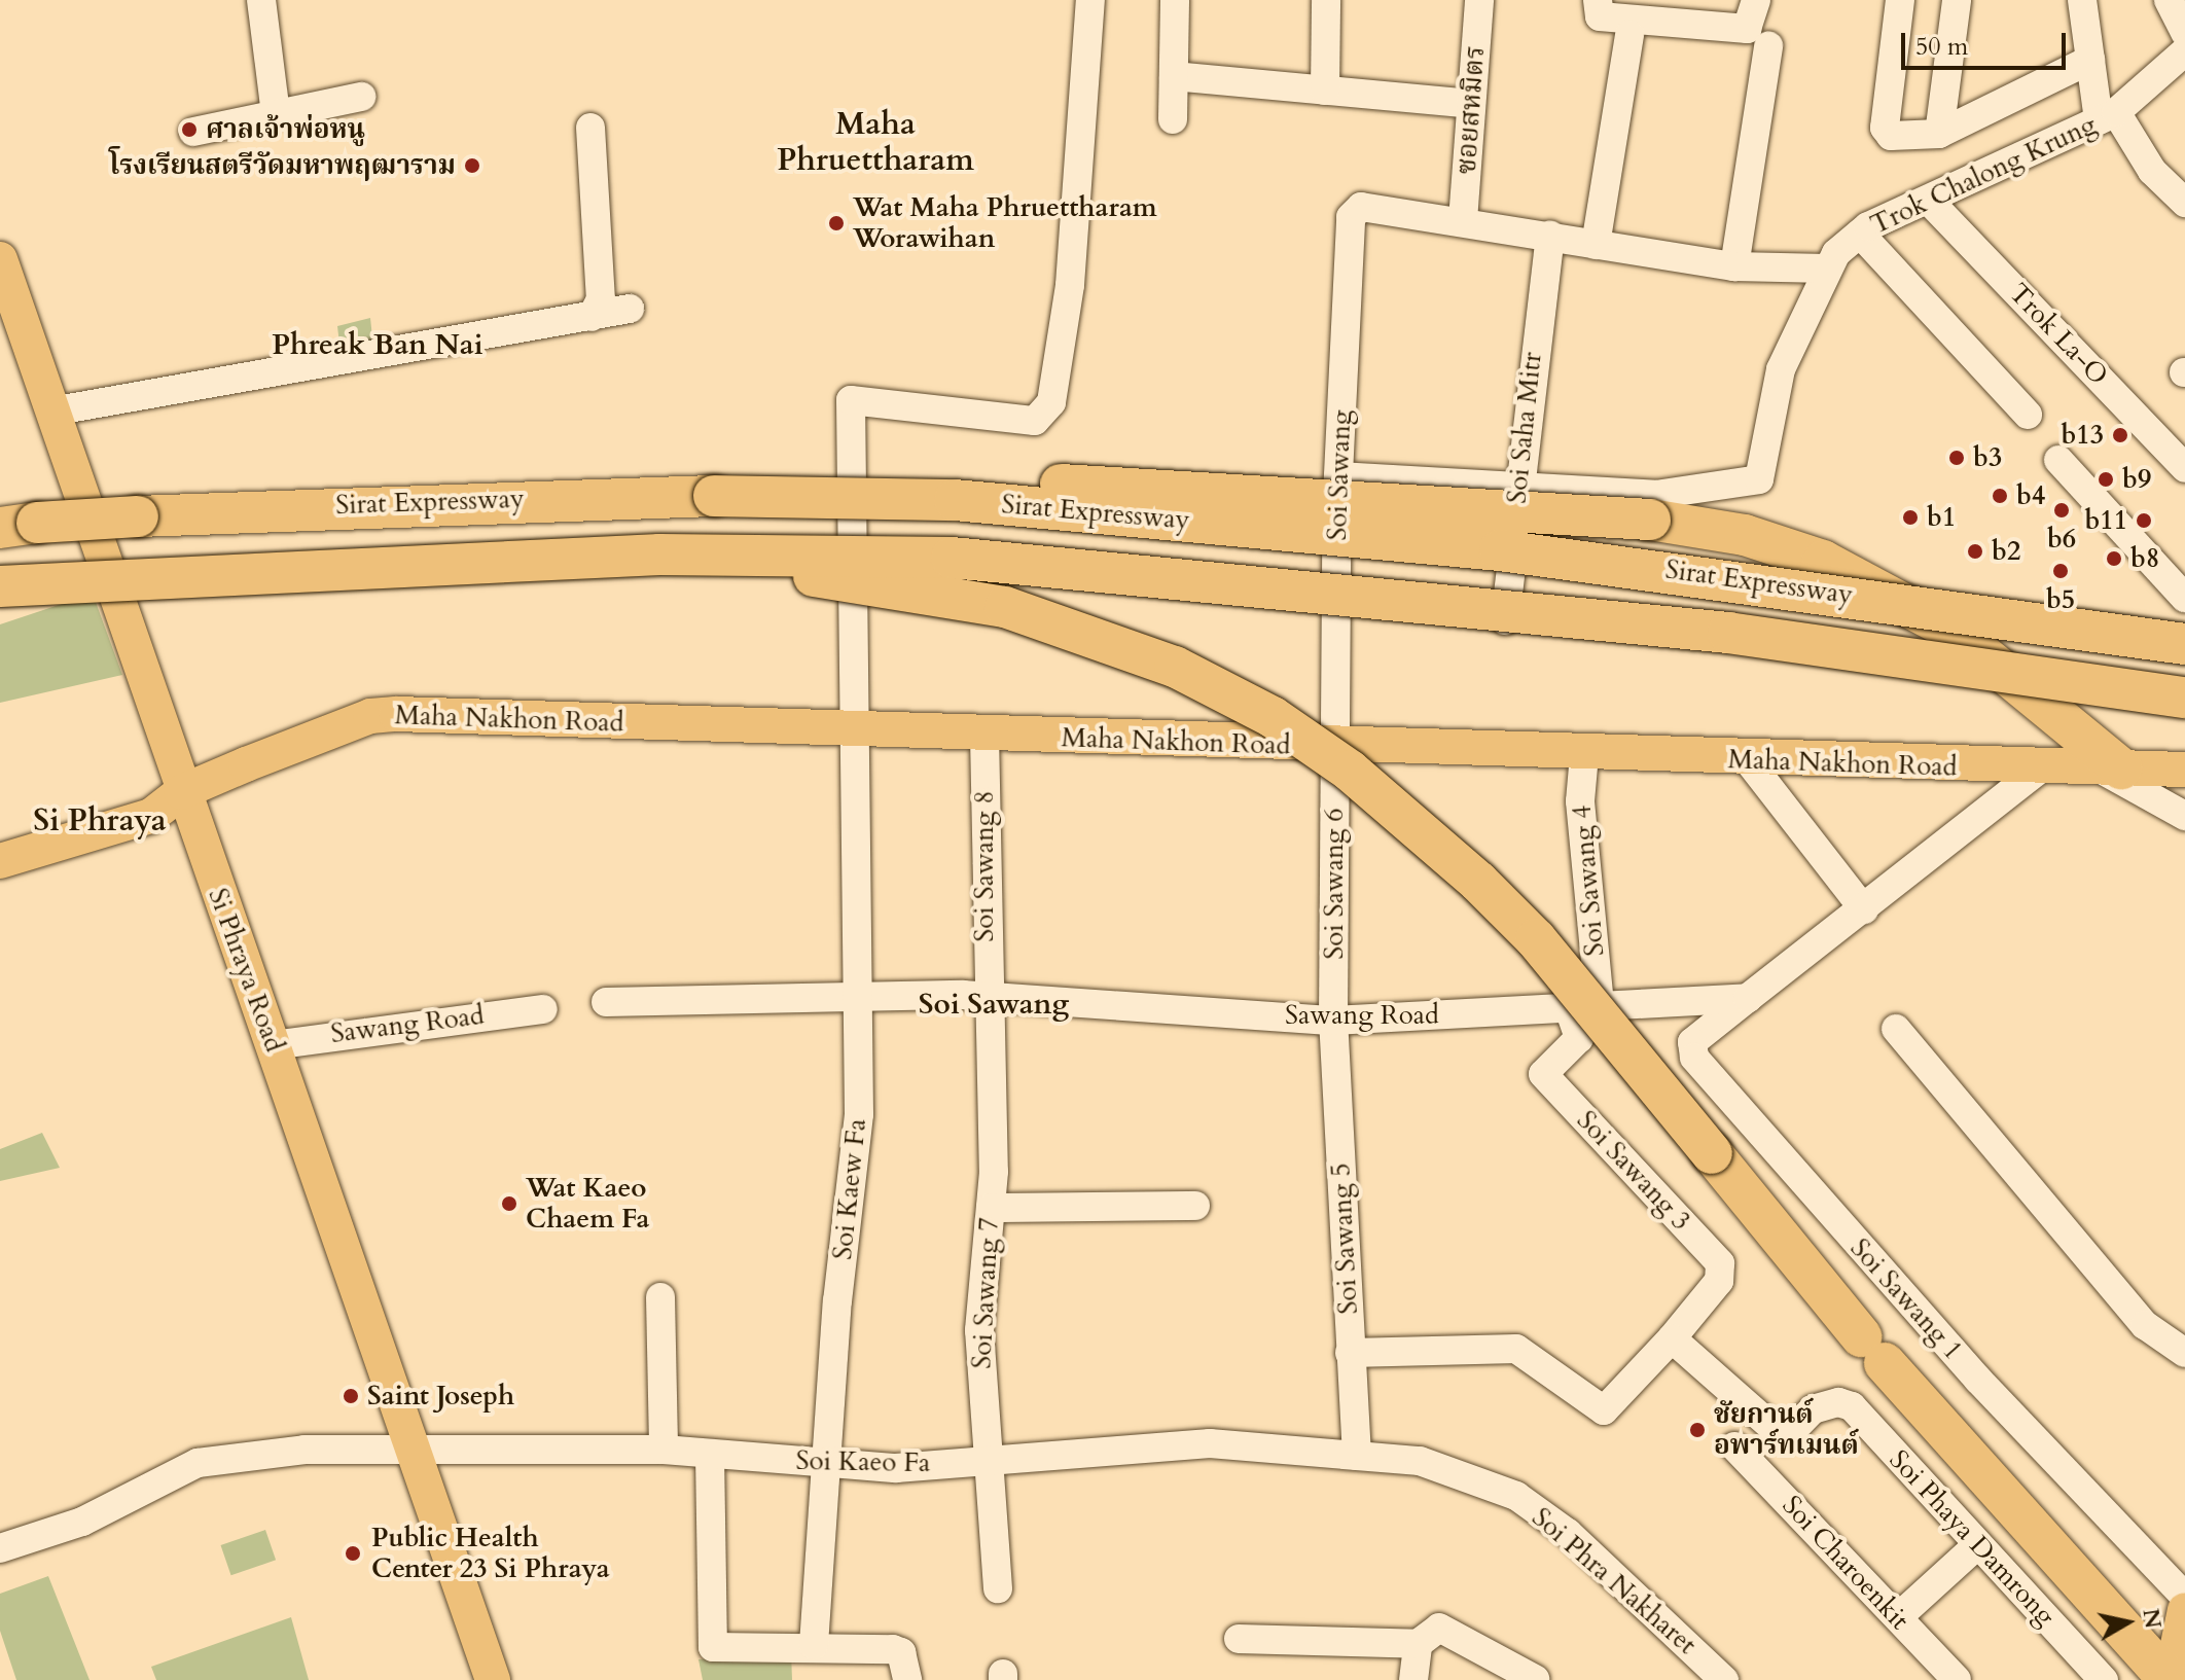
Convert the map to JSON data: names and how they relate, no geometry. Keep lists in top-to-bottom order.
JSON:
{
  "streets": {
    "highway": ["Sirat Expressway"],
    "main road": ["Maha Nakhon Road", "Si Phraya Road"],
    "street": [
      "ซอยสหมิตร",
      "Trok Chalong Krung",
      "Trok La-O",
      "Soi Saha Mitr",
      "Soi Sawang",
      "Soi Sawang 8",
      "Soi Sawang 4",
      "Soi Sawang 6",
      "Sawang Road",
      "Soi Sawang 3",
      "Soi Kaew Fa",
      "Soi Sawang 5",
      "Soi Sawang 7",
      "Soi Sawang 1",
      "Soi Kaeo Fa",
      "Soi Phaya Damrong",
      "Soi Charoenkit",
      "Soi Phra Nakharet"
    ]
  },
  "crossings": [
    ["ซอยสหมิตร", "Soi Sawang"],
    ["Trok Chalong Krung", "Trok La-O"],
    ["Trok Chalong Krung", "Soi Saha Mitr"],
    ["Trok Chalong Krung", "Soi Sawang"],
    ["Soi Sawang", "Maha Nakhon Road"],
    ["Soi Sawang", "Soi Sawang 6"],
    ["Maha Nakhon Road", "Soi Sawang 8"],
    ["Maha Nakhon Road", "Soi Sawang 4"],
    ["Maha Nakhon Road", "Soi Sawang 6"],
    ["Maha Nakhon Road", "Si Phraya Road"],
    ["Maha Nakhon Road", "Soi Kaew Fa"],
    ["Soi Sawang 8", "Sawang Road"],
    ["Soi Sawang 8", "Soi Sawang 7"],
    ["Soi Sawang 4", "Sawang Road"],
    ["Soi Sawang 6", "Sawang Road"],
    ["Soi Sawang 6", "Soi Sawang 5"],
    ["Si Phraya Road", "Sawang Road"],
    ["Si Phraya Road", "Soi Kaeo Fa"],
    ["Sawang Road", "Soi Sawang 3"],
    ["Sawang Road", "Soi Kaew Fa"],
    ["Sawang Road", "Soi Sawang 5"],
    ["Sawang Road", "Soi Sawang 7"],
    ["Sawang Road", "Soi Sawang 1"],
    ["Soi Sawang 3", "Soi Phaya Damrong"],
    ["Soi Kaew Fa", "Soi Kaeo Fa"],
    ["Soi Sawang 5", "Soi Kaeo Fa"],
    ["Soi Sawang 5", "Soi Phra Nakharet"],
    ["Soi Sawang 7", "Soi Kaeo Fa"],
    ["Soi Kaeo Fa", "Soi Phra Nakharet"]
  ],
  "districts": [
    "Maha Phruettharam",
    "Phreak Ban Nai",
    "Si Phraya",
    "Soi Sawang"
  ],
  "places": [
    "ศาลเจ้าพ่อหนู",
    "โรงเรียนสตรีวัดมหาพฤฒาราม",
    "Wat Maha Phruettharam Worawihan",
    "b13",
    "b3",
    "b9",
    "b4",
    "b6",
    "b1",
    "b11",
    "b2",
    "b8",
    "b5",
    "Wat Kaeo Chaem Fa",
    "Saint Joseph",
    "ชัยกานต์ อพาร์ทเมนต์",
    "Public Health Center 23 Si Phraya"
  ],
  "scale_bar": "50 m",
  "north": "right"
}
